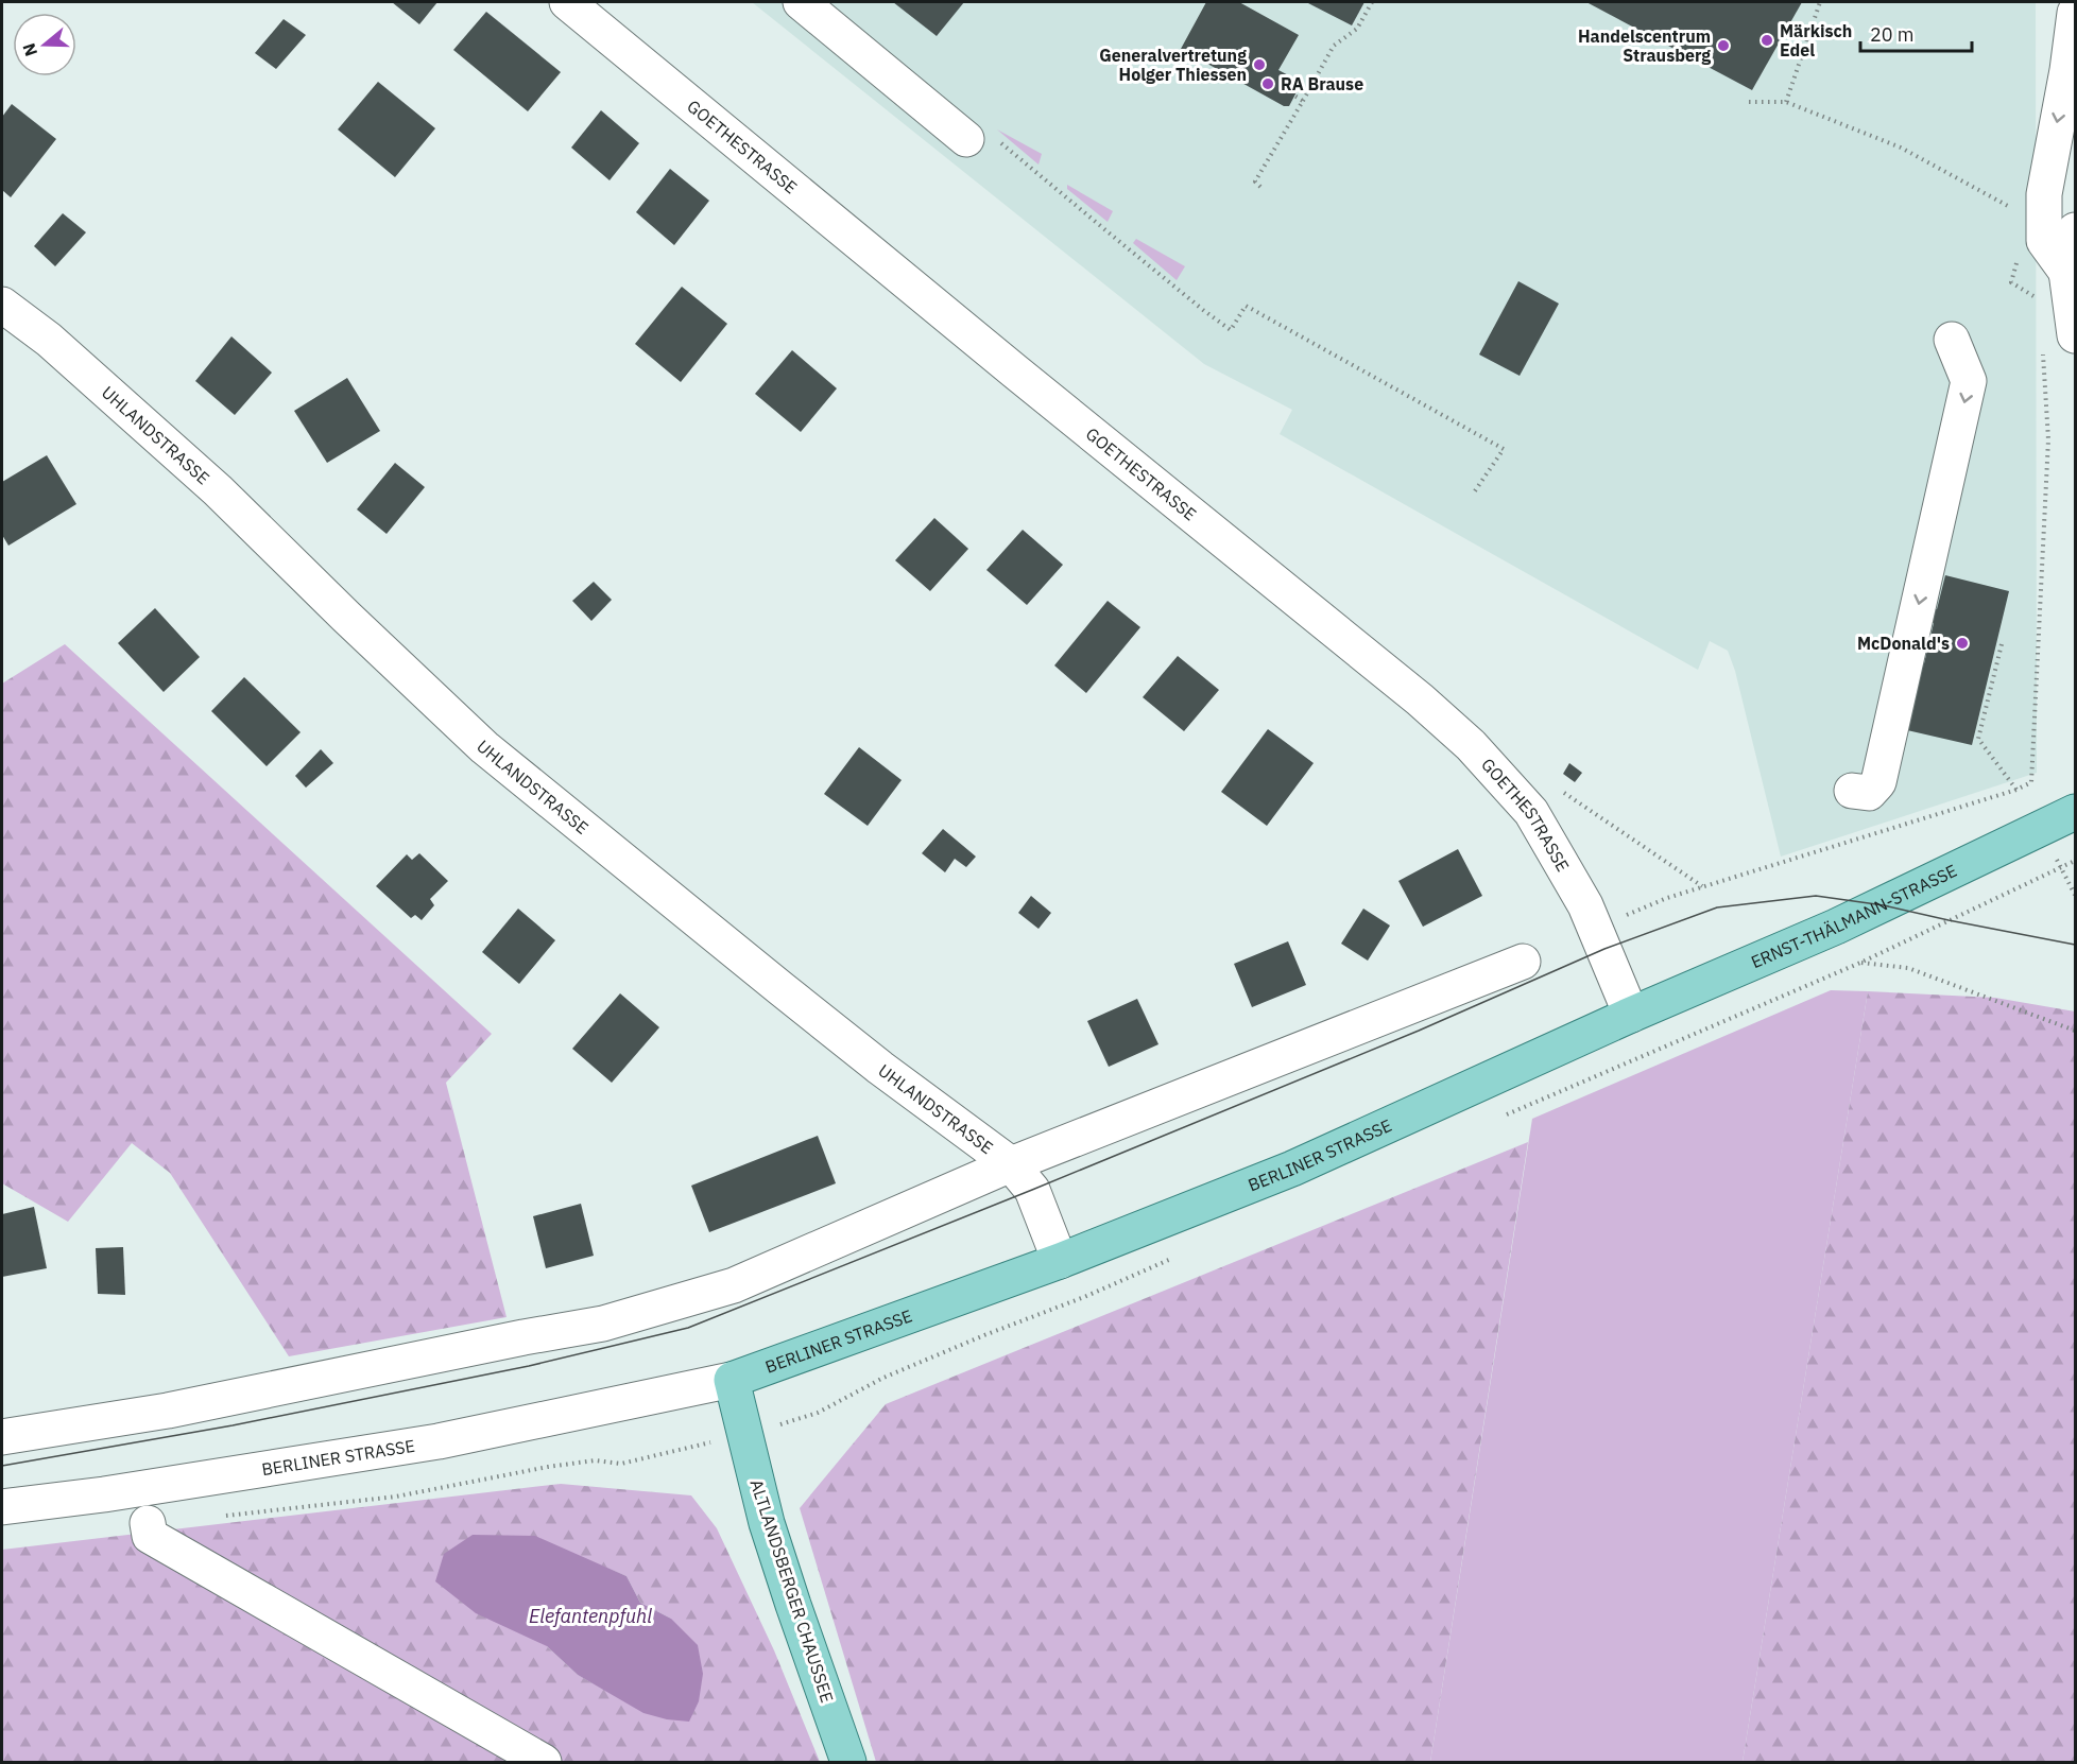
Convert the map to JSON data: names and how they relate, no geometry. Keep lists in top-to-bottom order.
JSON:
{
  "streets": {
    "main road": ["ERNST-THÄLMANN-STRASSE", "BERLINER STRASSE", "ALTLANDSBERGER CHAUSSEE"],
    "street": ["GOETHESTRASSE", "UHLANDSTRASSE"]
  },
  "crossings": [
    ["GOETHESTRASSE", "ERNST-THÄLMANN-STRASSE"],
    ["GOETHESTRASSE", "BERLINER STRASSE"],
    ["UHLANDSTRASSE", "BERLINER STRASSE"],
    ["ERNST-THÄLMANN-STRASSE", "BERLINER STRASSE"],
    ["BERLINER STRASSE", "ALTLANDSBERGER CHAUSSEE"]
  ],
  "water": ["Elefantenpfuhl"],
  "places": [
    "Märkisch Edel",
    "Handelscentrum Strausberg",
    "Generalvertretung Holger Thiessen",
    "RA Brause",
    "McDonald's"
  ],
  "scale_bar": "20 m",
  "north": "left"
}
